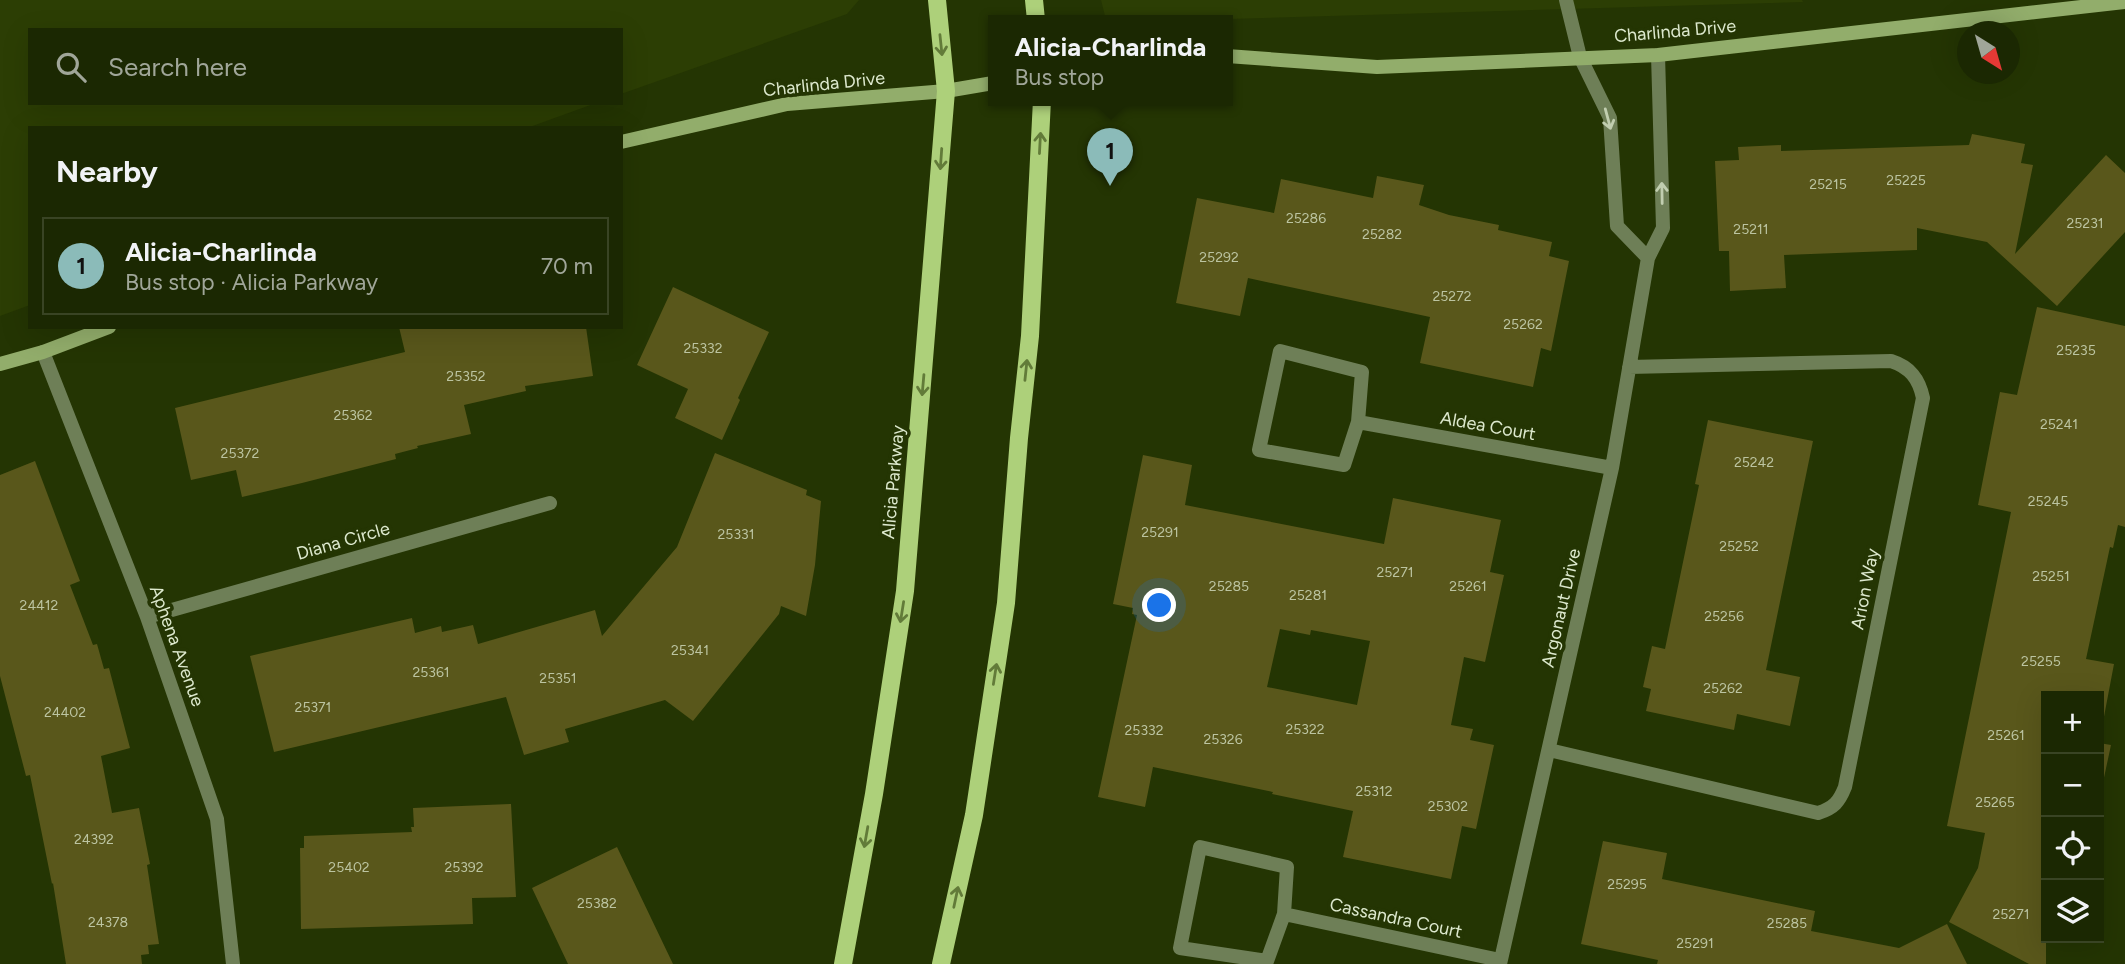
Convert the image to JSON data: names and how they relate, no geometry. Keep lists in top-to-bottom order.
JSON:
{
  "streets": {
    "main road": ["Alicia Parkway"],
    "street": [
      "Charlinda Drive",
      "Aldea Court",
      "Diana Circle",
      "Arion Way",
      "Argonaut Drive",
      "Aphena Avenue",
      "Cassandra Court"
    ]
  },
  "crossings": [
    ["Charlinda Drive", "Alicia Parkway"],
    ["Charlinda Drive", "Argonaut Drive"],
    ["Aldea Court", "Argonaut Drive"],
    ["Diana Circle", "Aphena Avenue"],
    ["Arion Way", "Argonaut Drive"],
    ["Argonaut Drive", "Cassandra Court"]
  ],
  "house_numbers": [
    "25225",
    "25215",
    "25286",
    "25231",
    "25211",
    "25282",
    "25292",
    "25272",
    "25262",
    "25332",
    "25235",
    "25352",
    "25362",
    "25241",
    "25372",
    "25242",
    "25245",
    "25291",
    "25331",
    "25252",
    "25271",
    "25251",
    "25285",
    "25261",
    "25281",
    "24412",
    "25256",
    "25341",
    "25255",
    "25361",
    "25351",
    "25262",
    "25371",
    "24402",
    "25322",
    "25332",
    "25261",
    "25326",
    "25312",
    "25265",
    "25302",
    "24392",
    "25402",
    "25392",
    "25295",
    "25382",
    "25271",
    "24378",
    "25285",
    "25291"
  ],
  "north": "bottom right",
  "page": {
    "popup": ["Alicia-Charlinda", "Bus stop"],
    "search": "Search here",
    "heading": "Nearby",
    "pins": "1",
    "list": [
      {
        "mark": "1",
        "name": "Alicia-Charlinda",
        "note": "Bus stop · Alicia Parkway",
        "value": "70 m"
      }
    ],
    "map_buttons": ["+", "−"]
  }
}
